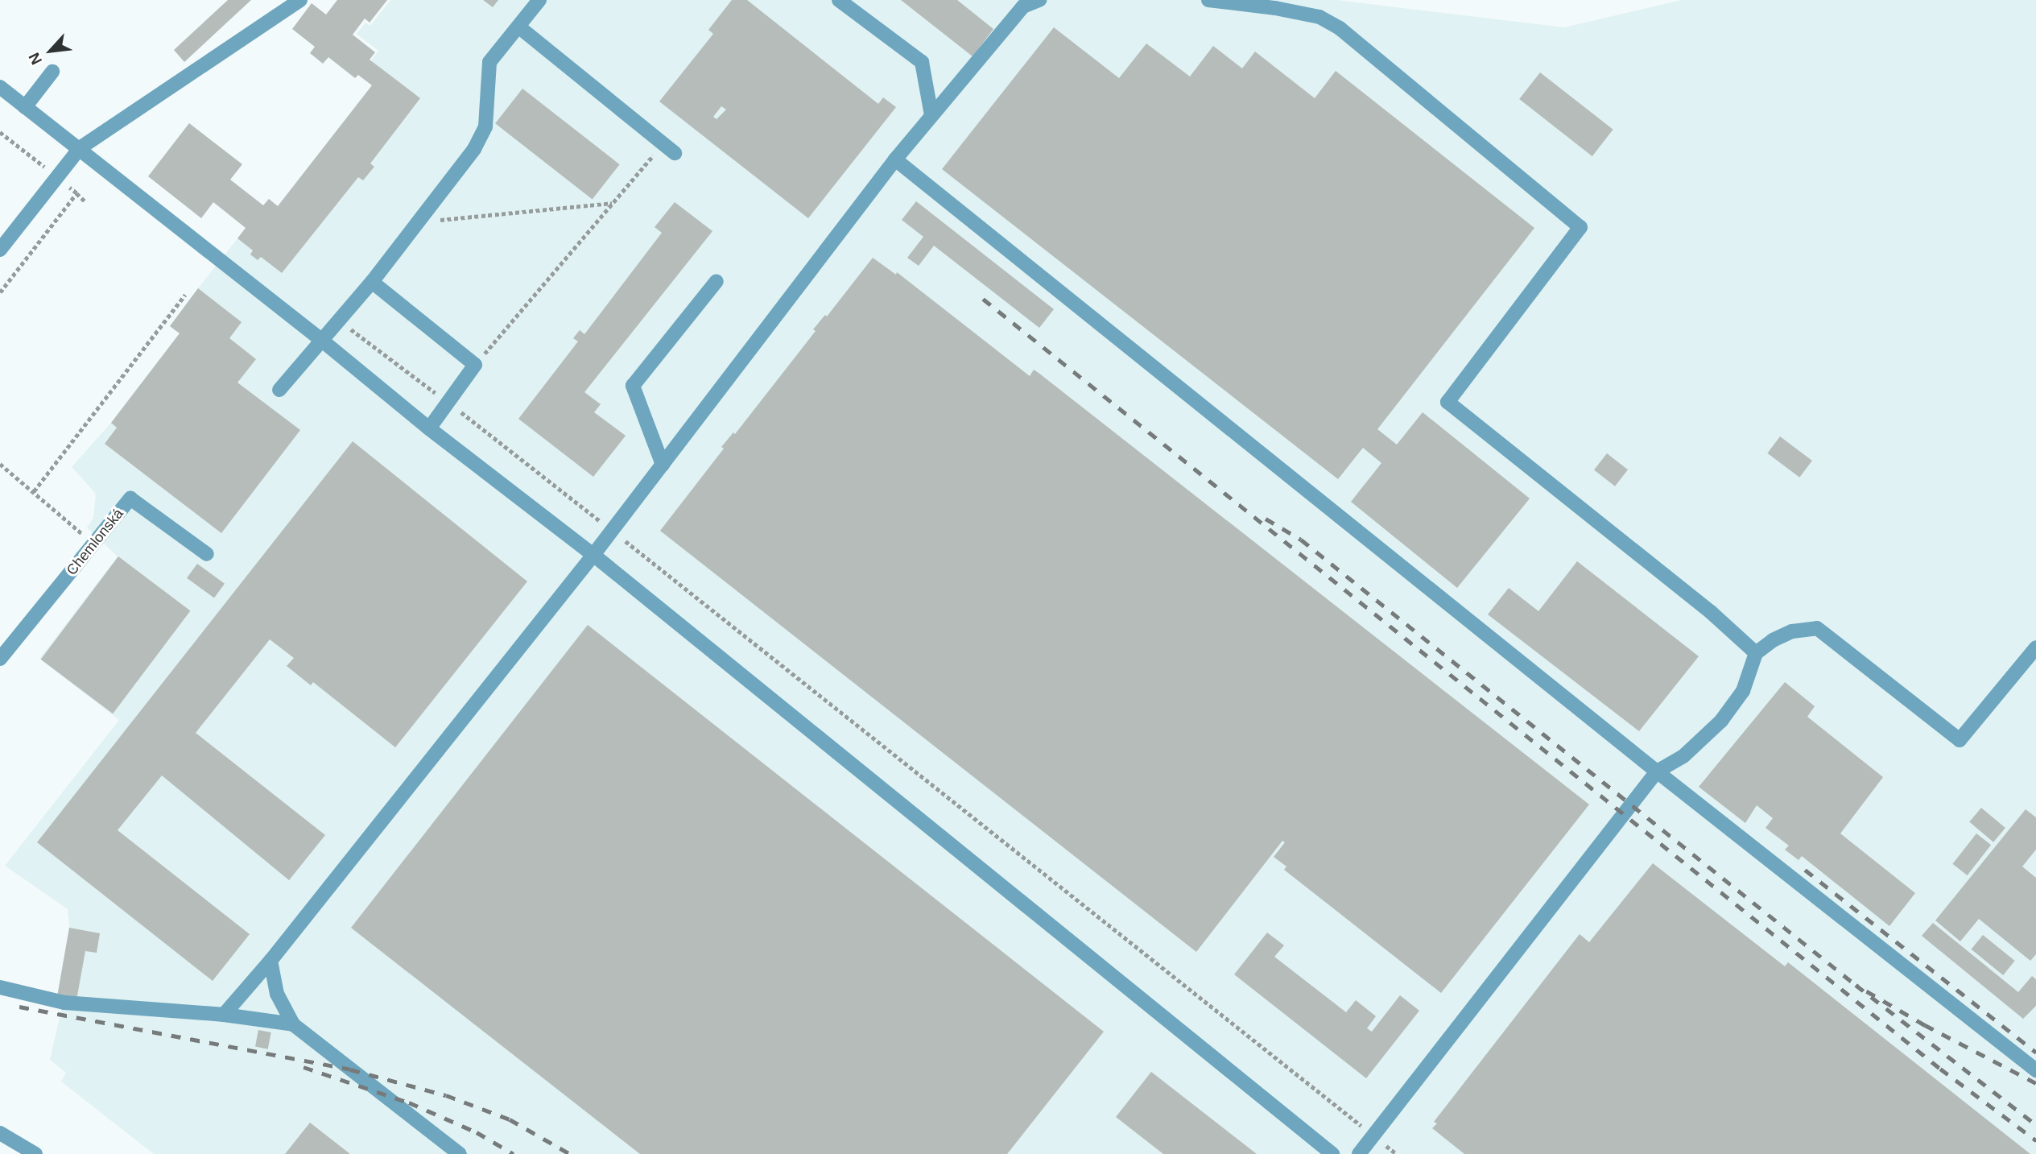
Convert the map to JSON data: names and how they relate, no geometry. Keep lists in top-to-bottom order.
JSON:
{
  "streets": {
    "street": ["Chemlonská"]
  },
  "north": "bottom left"
}
